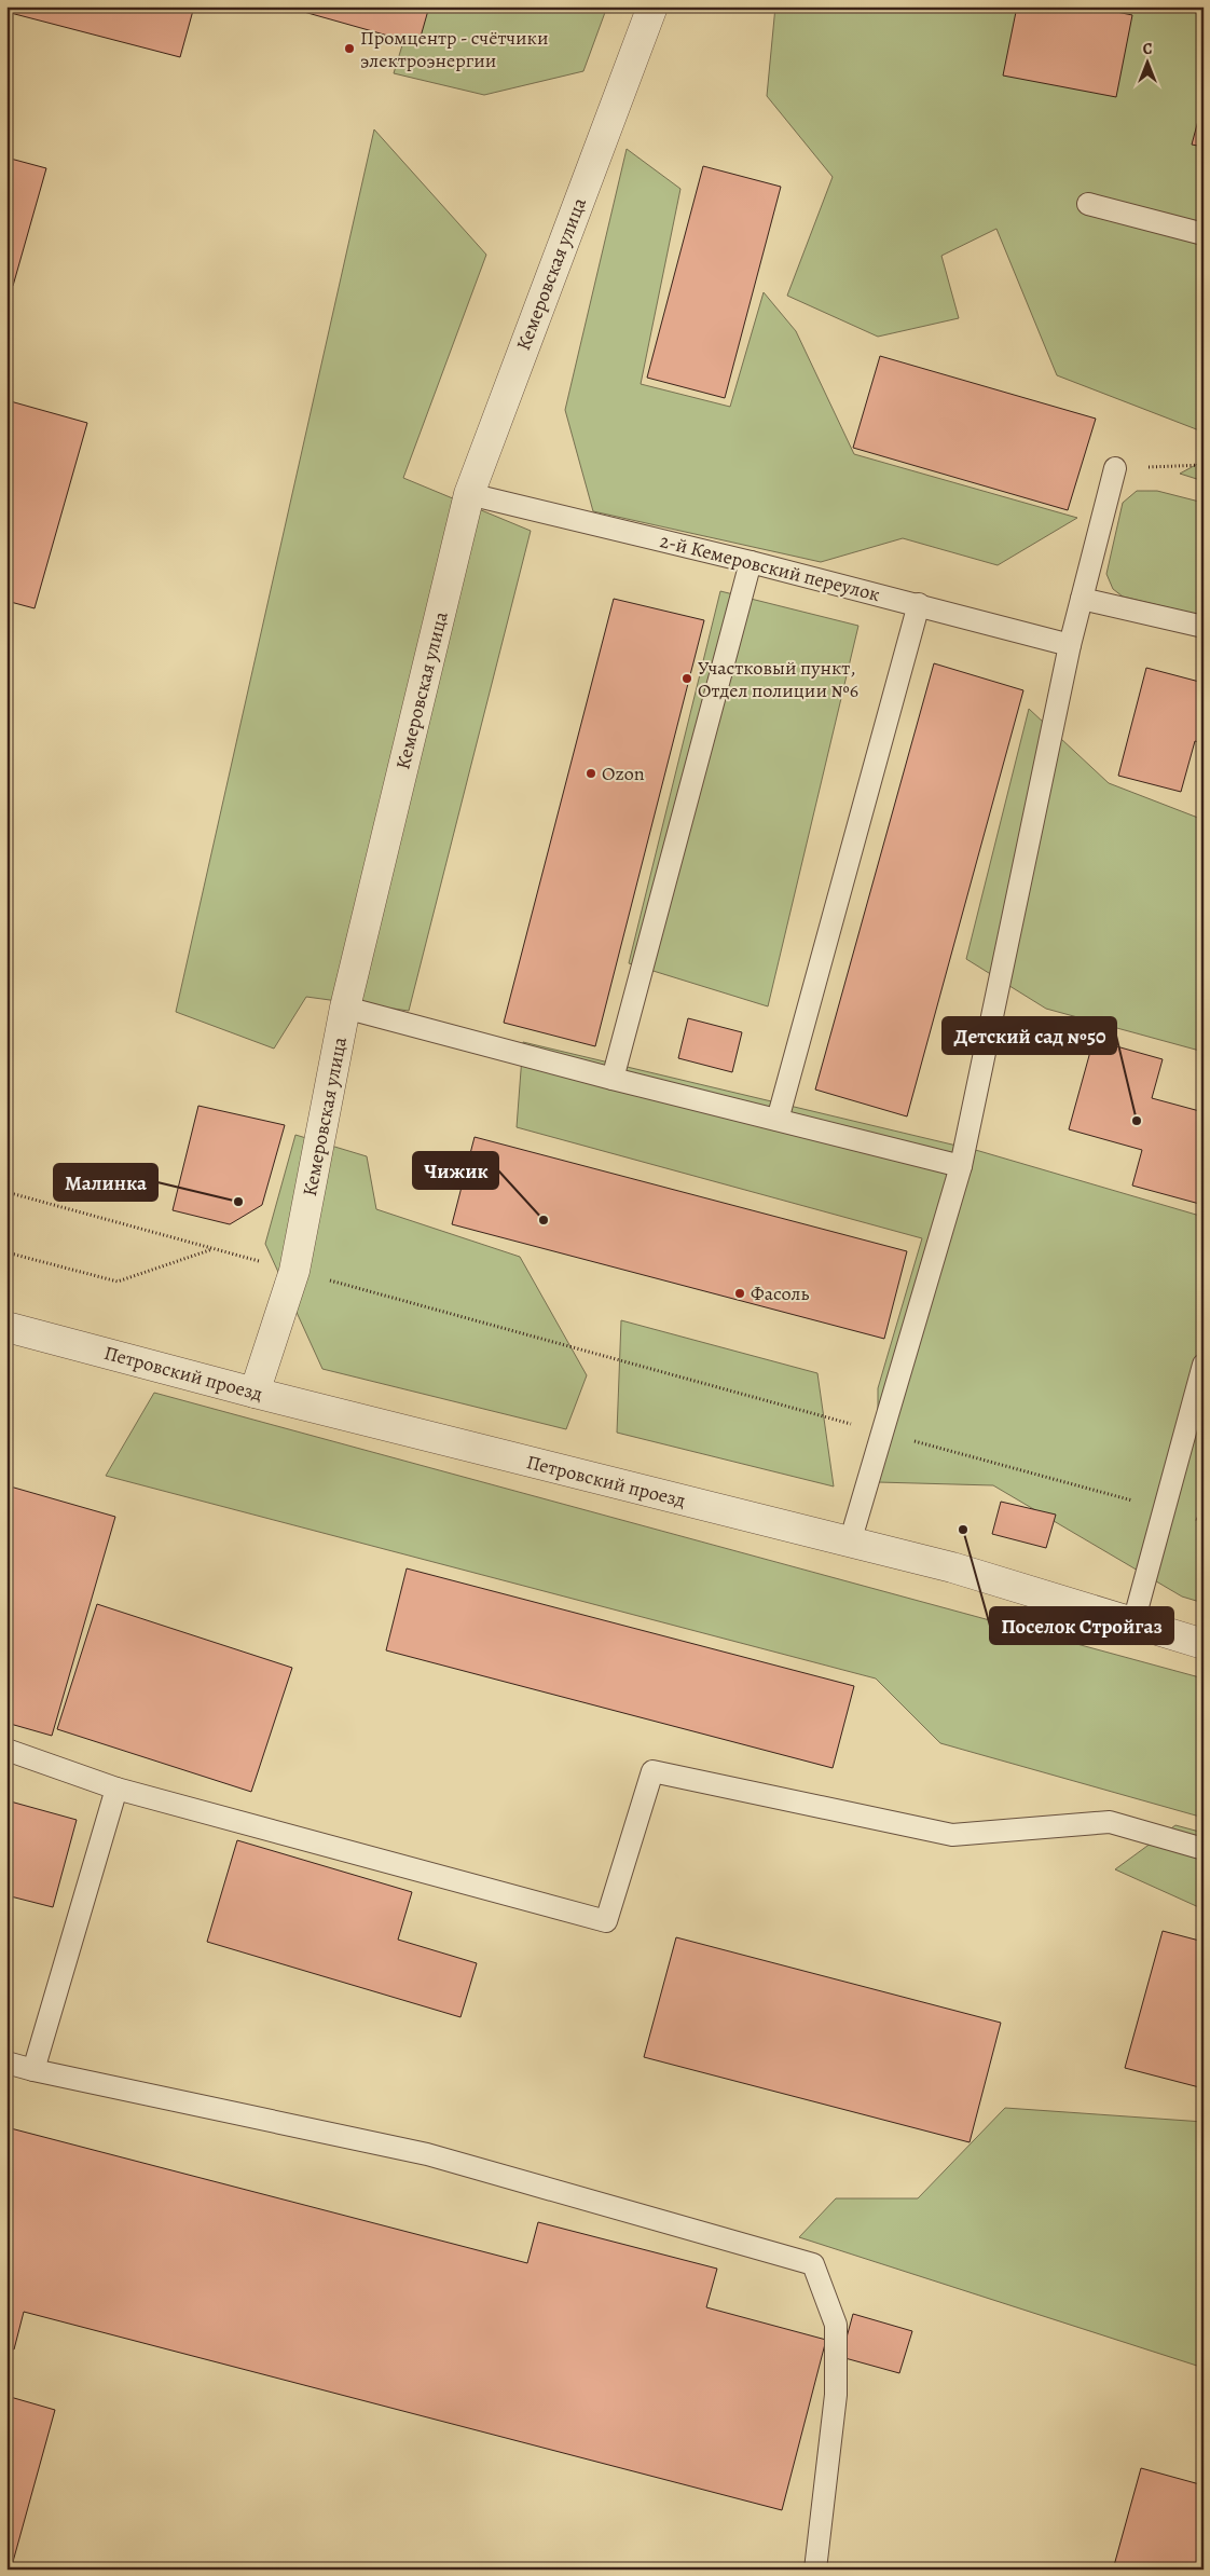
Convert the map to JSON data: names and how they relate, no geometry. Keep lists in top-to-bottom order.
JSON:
{
  "streets": {
    "street": ["Кемеровская улица", "Петровский проезд"],
    "lane": ["2-й Кемеровский переулок"]
  },
  "crossings": [
    ["Кемеровская улица", "2-й Кемеровский переулок"],
    ["Кемеровская улица", "Петровский проезд"]
  ],
  "places": [
    "Промцентр - счётчики электроэнергии",
    "Участковый пункт, Отдел полиции №6",
    "Ozon",
    "Детский сад №50",
    "Малинка",
    "Чижик",
    "Фасоль",
    "Поселок Стройгаз"
  ],
  "north": "top"
}
